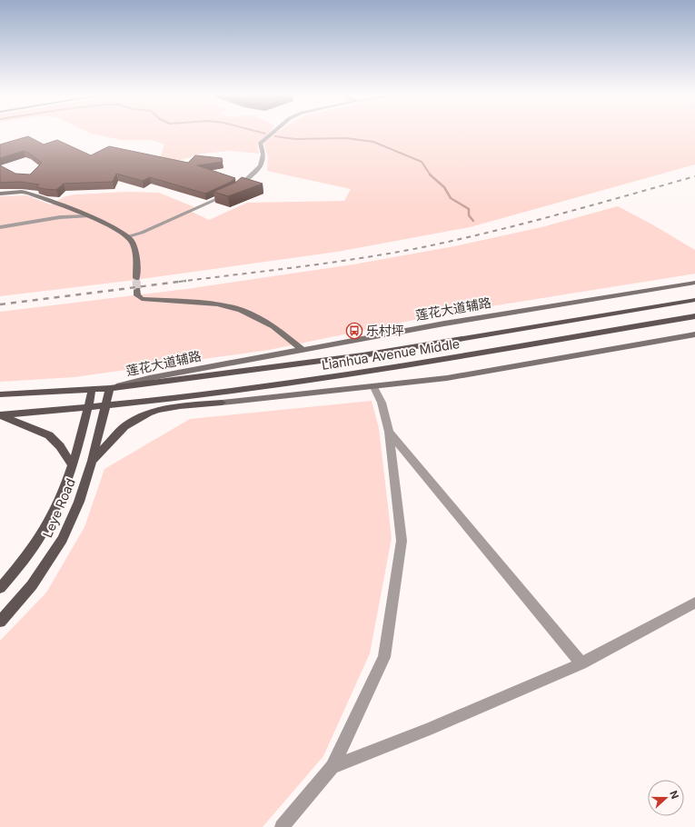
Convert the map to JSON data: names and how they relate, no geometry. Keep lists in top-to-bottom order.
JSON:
{
  "streets": {
    "main road": ["Lianhua Avenue Middle", "Leye Road"],
    "street": ["莲花大道辅路"]
  },
  "crossings": [
    ["莲花大道辅路", "Lianhua Avenue Middle"],
    ["莲花大道辅路", "Leye Road"],
    ["Lianhua Avenue Middle", "Leye Road"]
  ],
  "places": {
    "bus stop": ["乐村坪"]
  },
  "north": "right"
}
